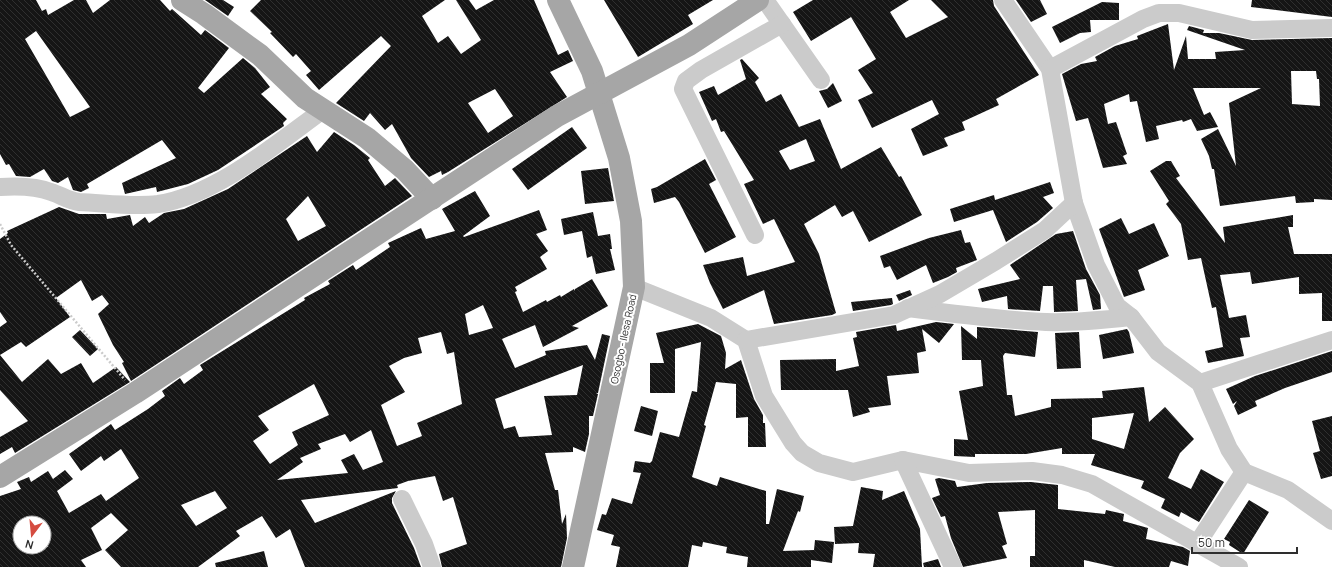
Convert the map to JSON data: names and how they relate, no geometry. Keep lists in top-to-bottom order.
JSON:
{
  "streets": {
    "main road": ["Osogbo - Ilesa Road"]
  },
  "scale_bar": "50 m",
  "north": "bottom"
}
